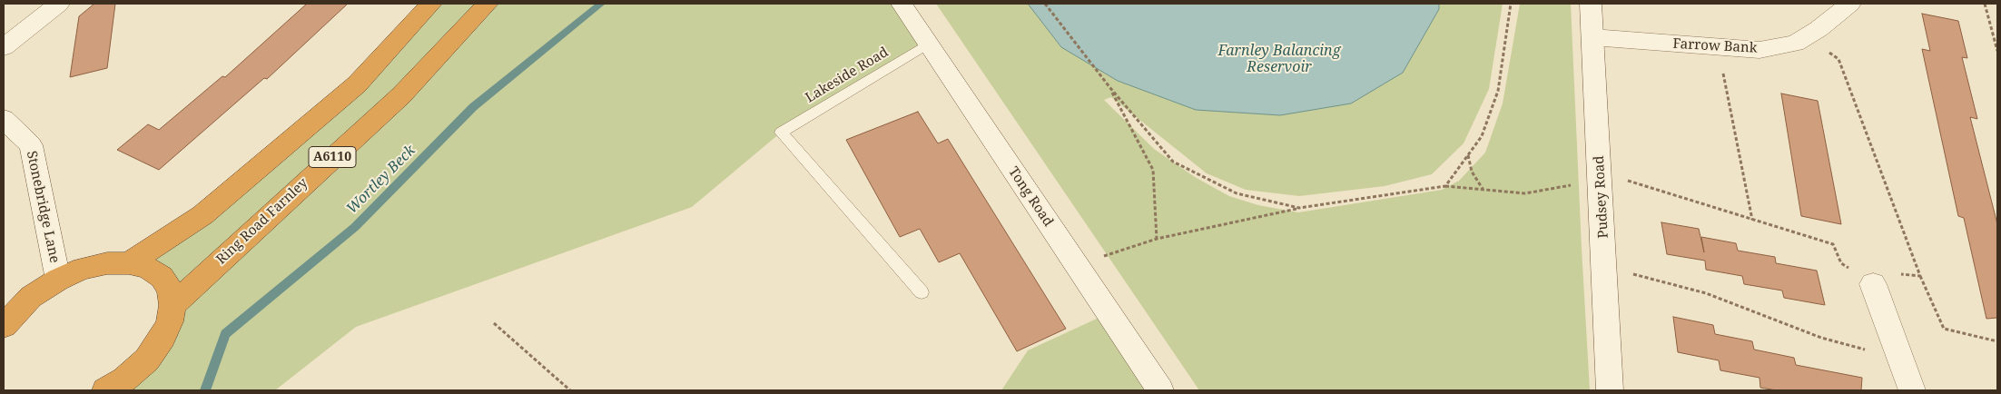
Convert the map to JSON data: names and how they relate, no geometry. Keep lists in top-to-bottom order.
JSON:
{
  "streets": {
    "highway": ["A6110", "Ring Road Farnley"],
    "street": [
      "Farrow Bank",
      "Tong Road",
      "Pudsey Road",
      "Stonebridge Lane"
    ],
    "lane": ["Lakeside Road"]
  },
  "crossings": [
    ["Farrow Bank", "Pudsey Road"],
    ["Lakeside Road", "Tong Road"]
  ],
  "water": ["Farnley Balancing Reservoir", "Wortley Beck"]
}
